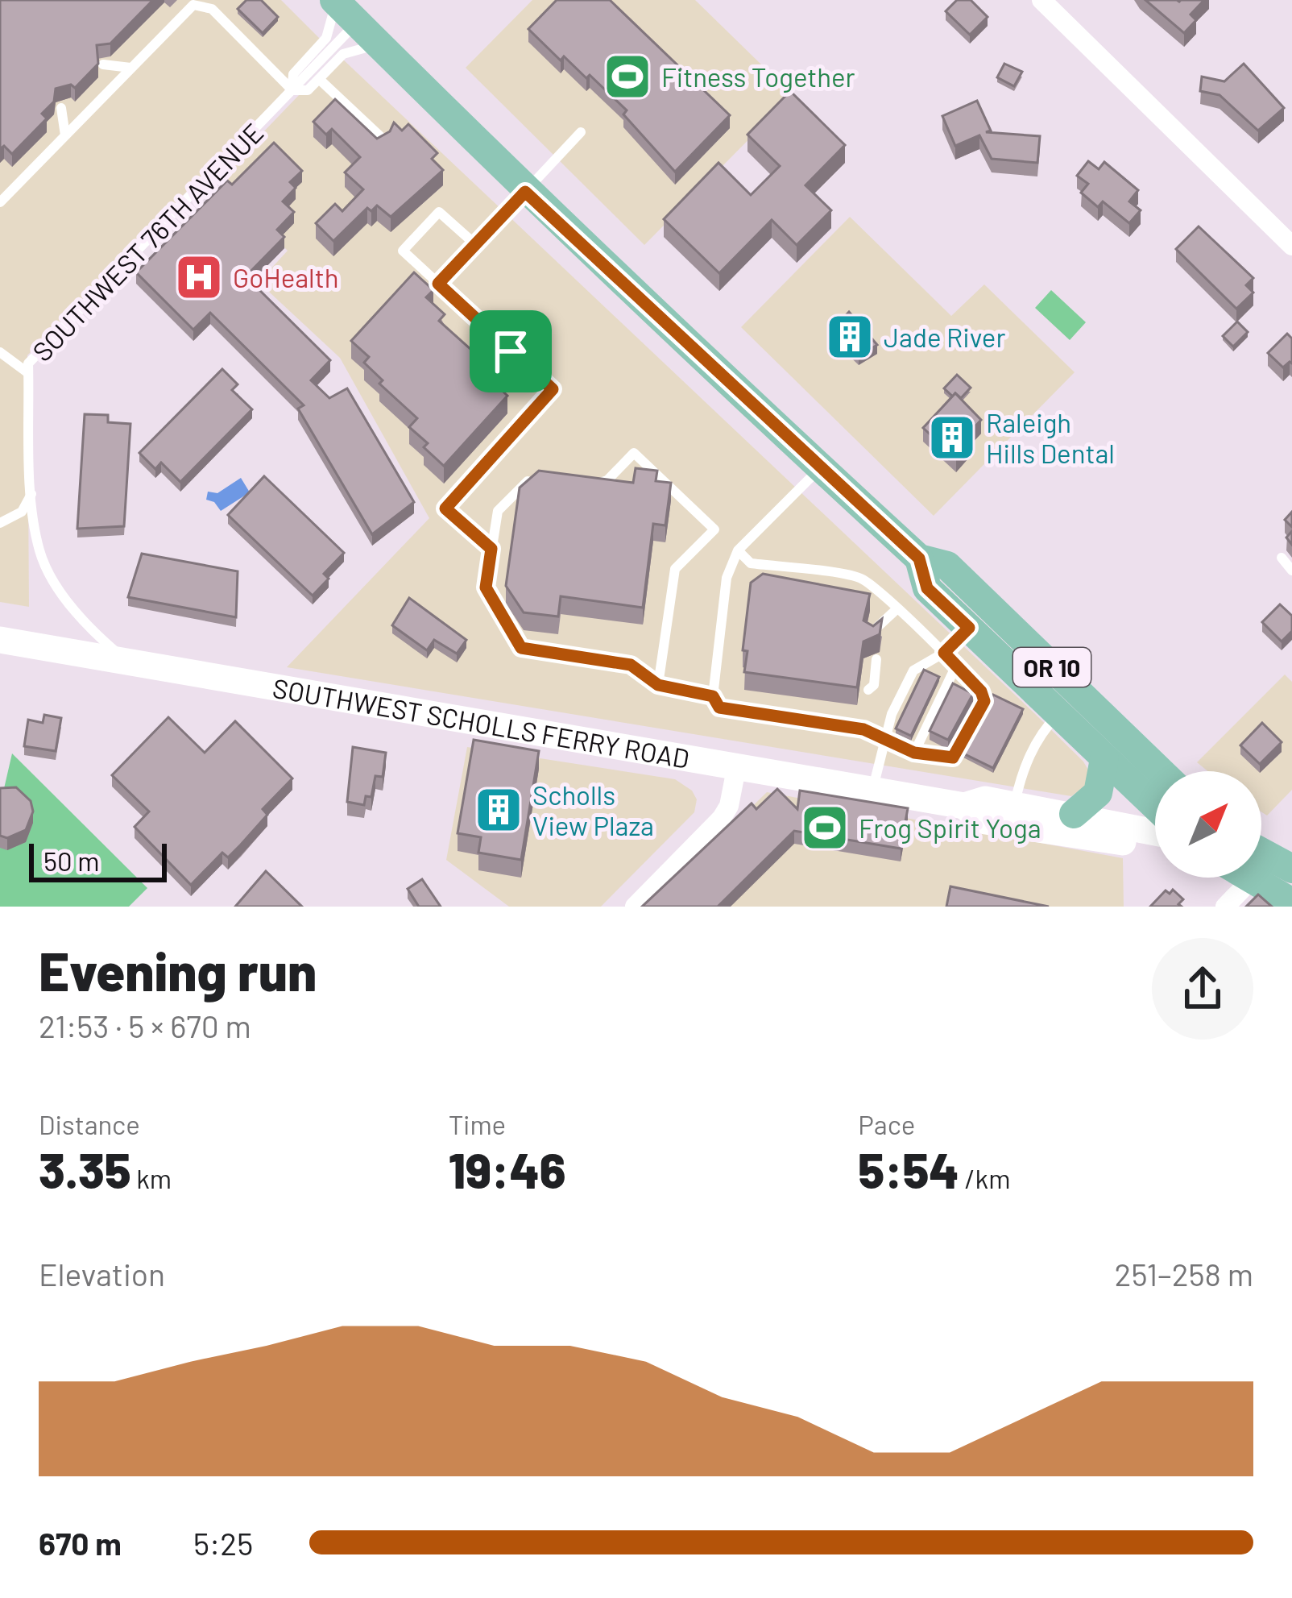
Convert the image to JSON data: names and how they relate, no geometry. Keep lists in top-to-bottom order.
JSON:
{
  "streets": {
    "main road": ["OR 10", "SOUTHWEST SCHOLLS FERRY ROAD"],
    "lane": ["SOUTHWEST 76TH AVENUE"]
  },
  "crossings": [
    ["SOUTHWEST 76TH AVENUE", "OR 10"],
    ["SOUTHWEST 76TH AVENUE", "SOUTHWEST SCHOLLS FERRY ROAD"]
  ],
  "places": {
    "sports": ["Fitness Together", "Frog Spirit Yoga"],
    "hospital": ["GoHealth"],
    "building": ["Jade River", "Raleigh Hills Dental", "Scholls View Plaza"]
  },
  "scale_bar": "50 m",
  "north": "top right",
  "page": {
    "scale": "50 m",
    "heading": ["Evening run", "21:53 · 5 × 670 m"],
    "stats": [
      ["Distance", "3.35 km"],
      ["Time", "19:46"],
      ["Pace", "5:54 /km"]
    ],
    "chart": ["Elevation", "251–258 m"],
    "list": [
      {
        "name": "670 m",
        "note": "5:25"
      }
    ]
  }
}
